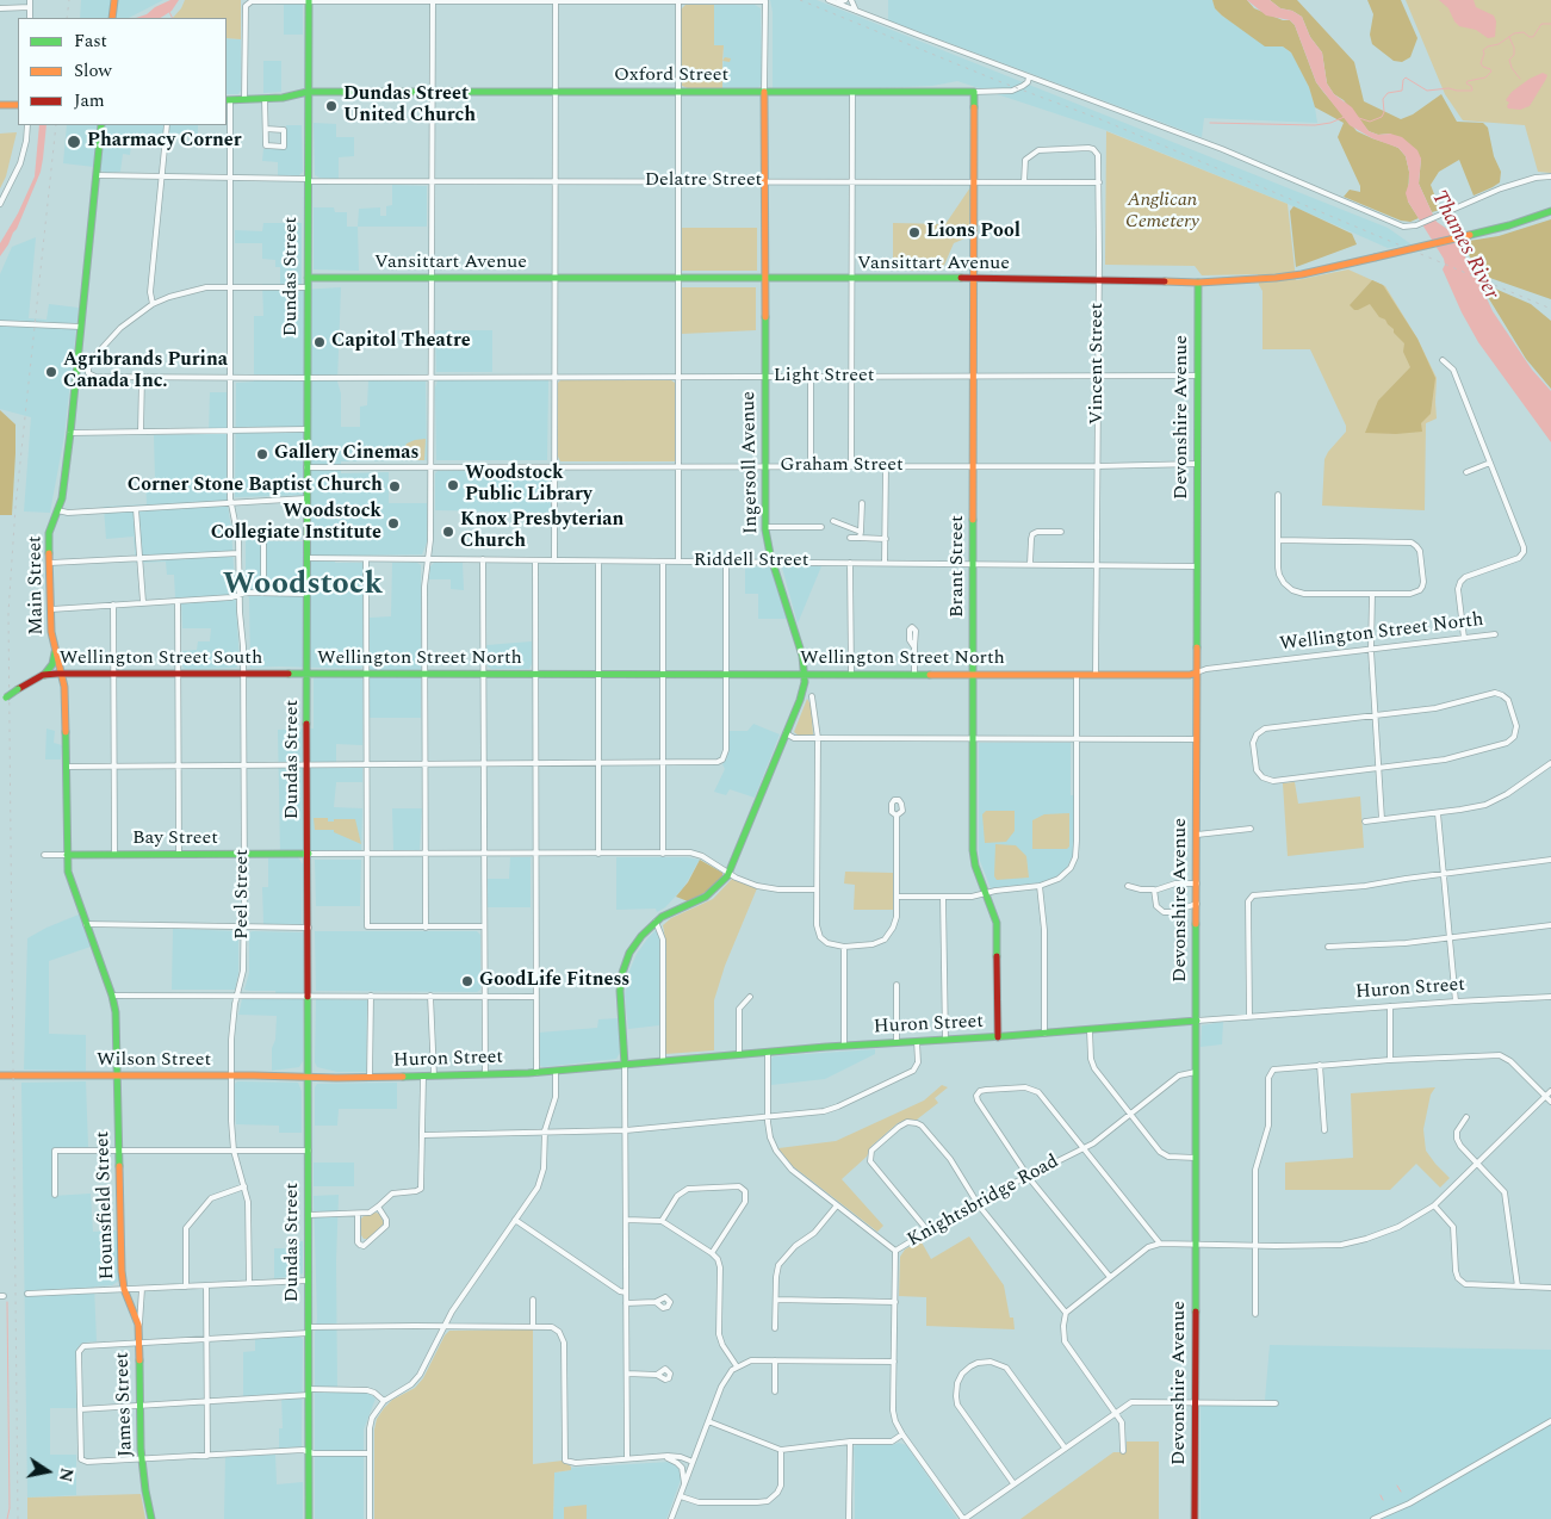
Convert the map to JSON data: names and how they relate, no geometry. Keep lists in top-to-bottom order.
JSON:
{
  "streets": {
    "main road": [
      "Oxford Street",
      "Vansittart Avenue",
      "Dundas Street",
      "Devonshire Avenue",
      "Ingersoll Avenue",
      "Brant Street",
      "Main Street",
      "Wellington Street North",
      "Wellington Street South",
      "Bay Street",
      "Huron Street",
      "Wilson Street",
      "Hounsfield Street",
      "James Street"
    ],
    "street": [
      "Delatre Street",
      "Vincent Street",
      "Light Street",
      "Graham Street",
      "Riddell Street",
      "Peel Street",
      "Knightsbridge Road"
    ]
  },
  "crossings": [
    ["Oxford Street", "Dundas Street"],
    ["Oxford Street", "Ingersoll Avenue"],
    ["Oxford Street", "Brant Street"],
    ["Oxford Street", "Peel Street"],
    ["Delatre Street", "Dundas Street"],
    ["Delatre Street", "Vincent Street"],
    ["Delatre Street", "Ingersoll Avenue"],
    ["Delatre Street", "Brant Street"],
    ["Delatre Street", "Main Street"],
    ["Delatre Street", "Peel Street"],
    ["Vansittart Avenue", "Dundas Street"],
    ["Vansittart Avenue", "Vincent Street"],
    ["Vansittart Avenue", "Devonshire Avenue"],
    ["Vansittart Avenue", "Ingersoll Avenue"],
    ["Vansittart Avenue", "Brant Street"],
    ["Dundas Street", "Light Street"],
    ["Dundas Street", "Graham Street"],
    ["Dundas Street", "Riddell Street"],
    ["Dundas Street", "Wellington Street North"],
    ["Dundas Street", "Wellington Street South"],
    ["Dundas Street", "Bay Street"],
    ["Dundas Street", "Huron Street"],
    ["Dundas Street", "Wilson Street"],
    ["Vincent Street", "Light Street"],
    ["Vincent Street", "Graham Street"],
    ["Vincent Street", "Riddell Street"],
    ["Vincent Street", "Wellington Street North"],
    ["Light Street", "Devonshire Avenue"],
    ["Light Street", "Ingersoll Avenue"],
    ["Light Street", "Brant Street"],
    ["Light Street", "Peel Street"],
    ["Devonshire Avenue", "Graham Street"],
    ["Devonshire Avenue", "Riddell Street"],
    ["Devonshire Avenue", "Wellington Street North"],
    ["Devonshire Avenue", "Huron Street"],
    ["Devonshire Avenue", "Knightsbridge Road"],
    ["Ingersoll Avenue", "Graham Street"],
    ["Ingersoll Avenue", "Riddell Street"],
    ["Ingersoll Avenue", "Wellington Street North"],
    ["Ingersoll Avenue", "Huron Street"],
    ["Graham Street", "Brant Street"],
    ["Riddell Street", "Brant Street"],
    ["Brant Street", "Wellington Street North"],
    ["Brant Street", "Huron Street"],
    ["Main Street", "Wellington Street South"],
    ["Main Street", "Bay Street"],
    ["Main Street", "Wilson Street"],
    ["Main Street", "Hounsfield Street"],
    ["Wellington Street North", "Wellington Street South"],
    ["Wellington Street South", "Peel Street"],
    ["Bay Street", "Peel Street"],
    ["Peel Street", "Wilson Street"],
    ["Huron Street", "Wilson Street"],
    ["Huron Street", "Knightsbridge Road"],
    ["Wilson Street", "Hounsfield Street"],
    ["Hounsfield Street", "James Street"]
  ],
  "districts": ["Woodstock"],
  "water": ["Thames River"],
  "parks": ["Anglican Cemetery"],
  "places": [
    "Dundas Street United Church",
    "Pharmacy Corner",
    "Lions Pool",
    "Capitol Theatre",
    "Agribrands Purina Canada Inc.",
    "Gallery Cinemas",
    "Woodstock Public Library",
    "Corner Stone Baptist Church",
    "Woodstock Collegiate Institute",
    "Knox Presbyterian Church",
    "GoodLife Fitness"
  ],
  "legend": ["Fast", "Slow", "Jam"],
  "north": "right"
}
